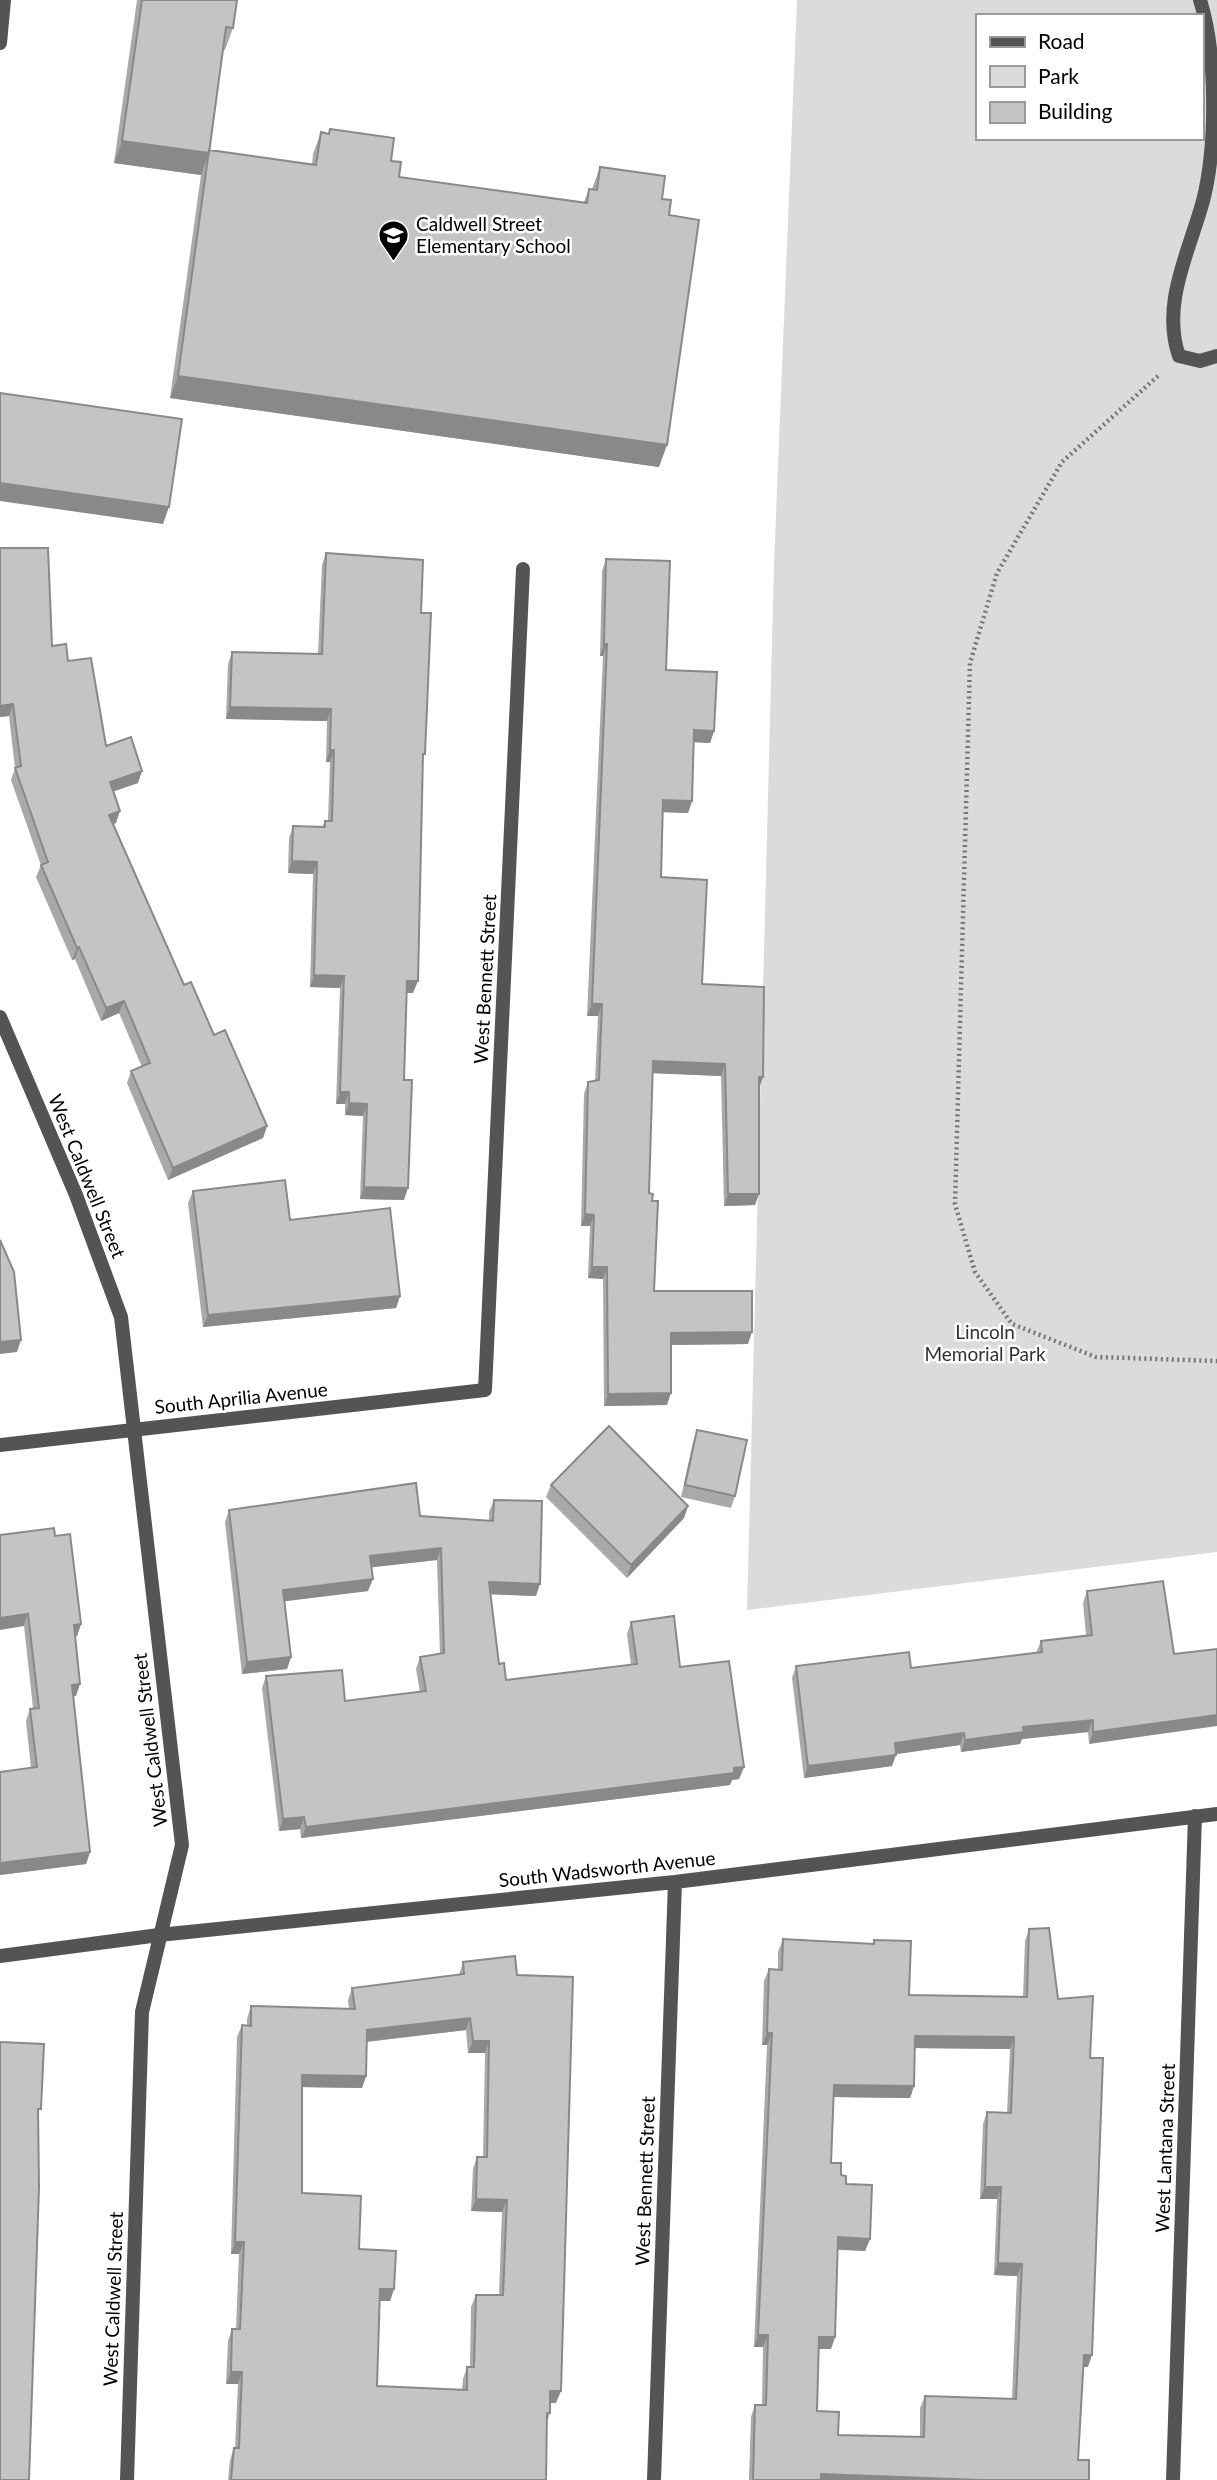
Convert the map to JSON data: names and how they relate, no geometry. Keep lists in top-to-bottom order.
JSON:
{
  "streets": {
    "street": [
      "West Bennett Street",
      "West Caldwell Street",
      "South Aprilia Avenue",
      "South Wadsworth Avenue",
      "West Lantana Street"
    ]
  },
  "crossings": [
    ["West Bennett Street", "South Aprilia Avenue"],
    ["West Bennett Street", "South Wadsworth Avenue"],
    ["West Caldwell Street", "South Aprilia Avenue"],
    ["West Caldwell Street", "South Wadsworth Avenue"],
    ["South Wadsworth Avenue", "West Lantana Street"]
  ],
  "parks": ["Lincoln Memorial Park"],
  "places": {
    "school or university": ["Caldwell Street Elementary School"]
  },
  "legend": ["Road", "Park", "Building"]
}
